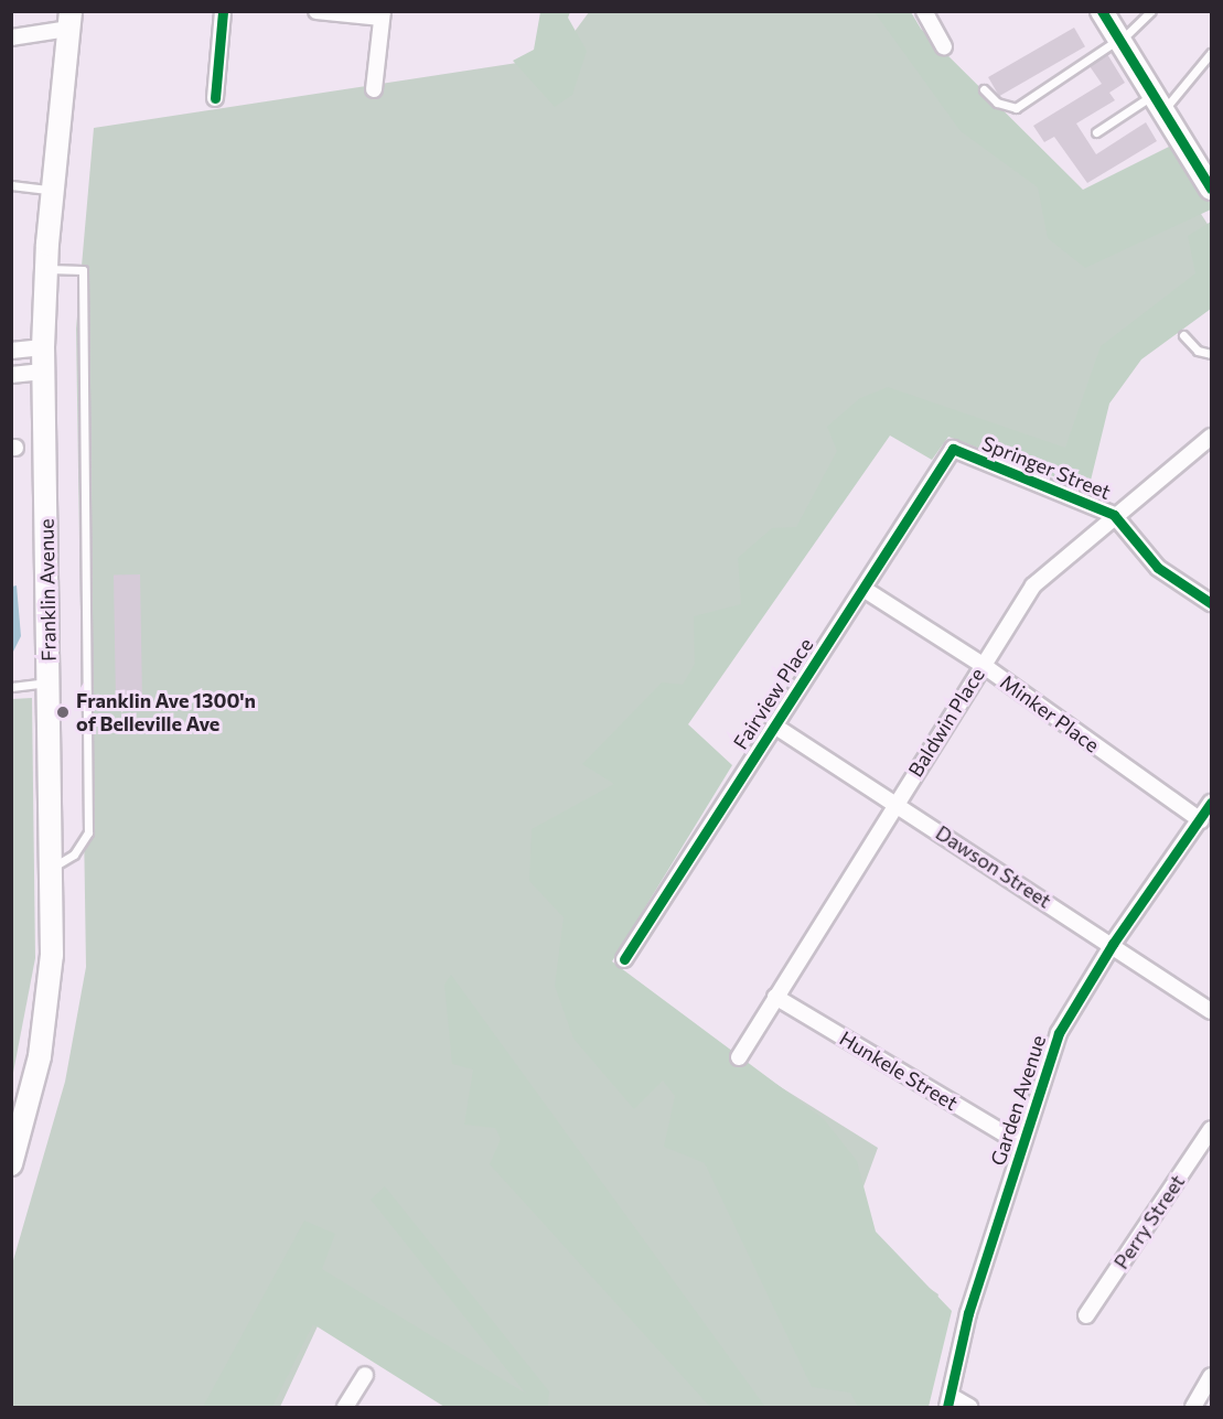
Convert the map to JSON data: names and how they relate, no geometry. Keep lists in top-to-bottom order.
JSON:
{
  "streets": {
    "main road": ["Franklin Avenue"],
    "street": [
      "Springer Street",
      "Fairview Place",
      "Minker Place",
      "Baldwin Place",
      "Dawson Street",
      "Hunkele Street",
      "Garden Avenue",
      "Perry Street"
    ]
  },
  "crossings": [
    ["Springer Street", "Fairview Place"],
    ["Springer Street", "Baldwin Place"],
    ["Fairview Place", "Minker Place"],
    ["Fairview Place", "Dawson Street"],
    ["Minker Place", "Baldwin Place"],
    ["Minker Place", "Garden Avenue"],
    ["Baldwin Place", "Dawson Street"],
    ["Baldwin Place", "Hunkele Street"],
    ["Dawson Street", "Garden Avenue"],
    ["Hunkele Street", "Garden Avenue"]
  ],
  "places": ["Franklin Ave 1300'n of Belleville Ave"]
}
